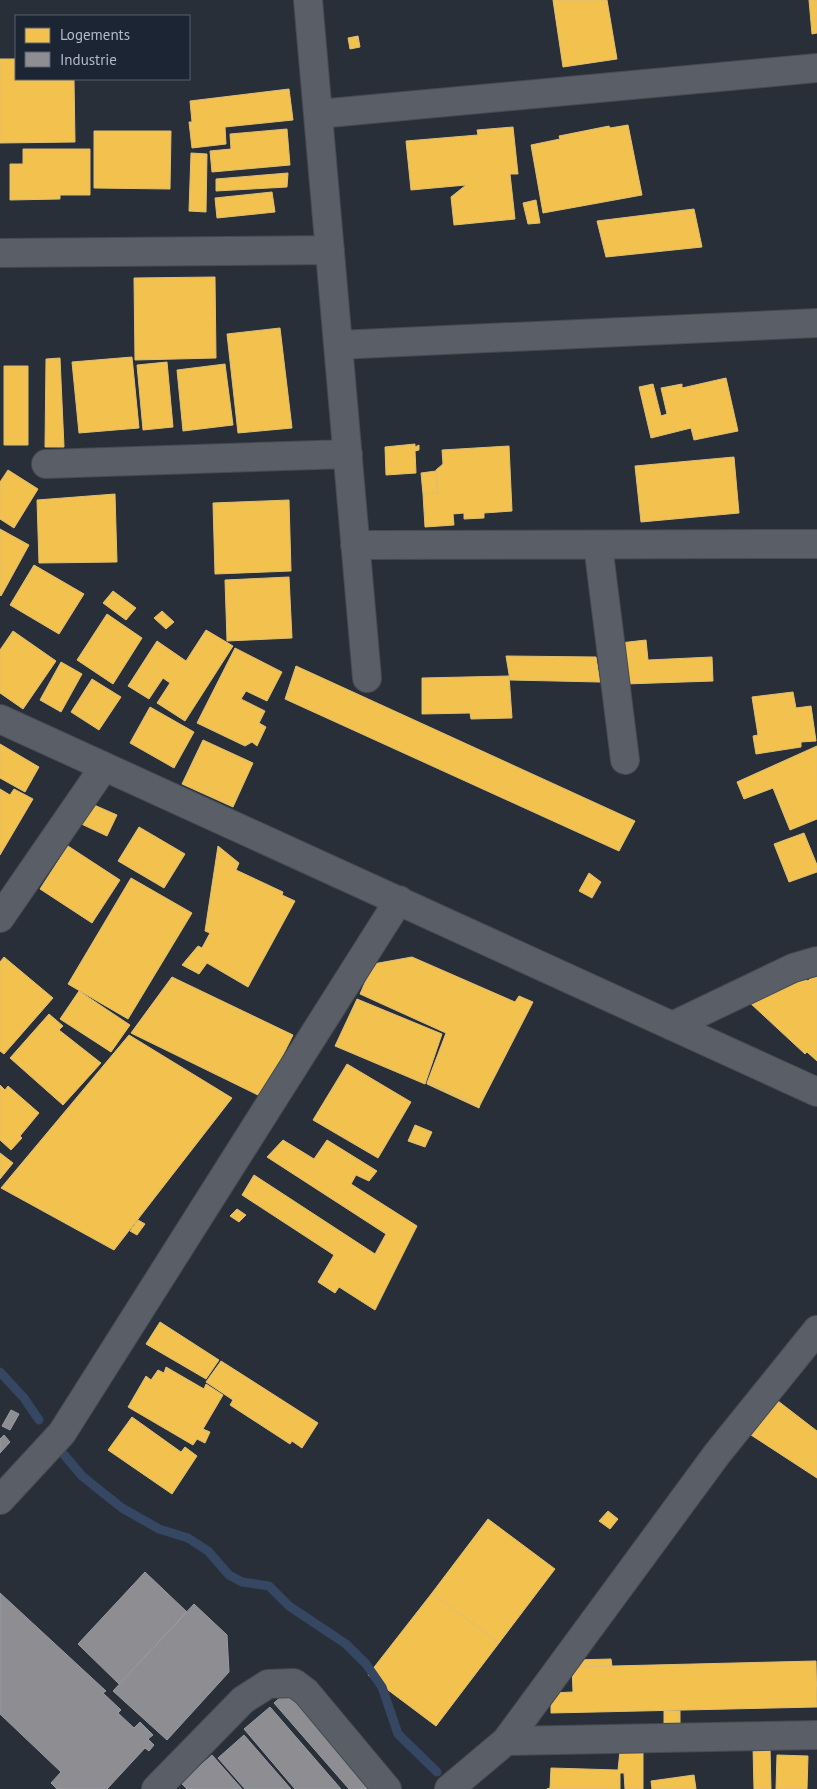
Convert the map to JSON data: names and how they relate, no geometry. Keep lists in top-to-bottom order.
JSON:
{
  "legend": ["Logements", "Industrie"]
}
